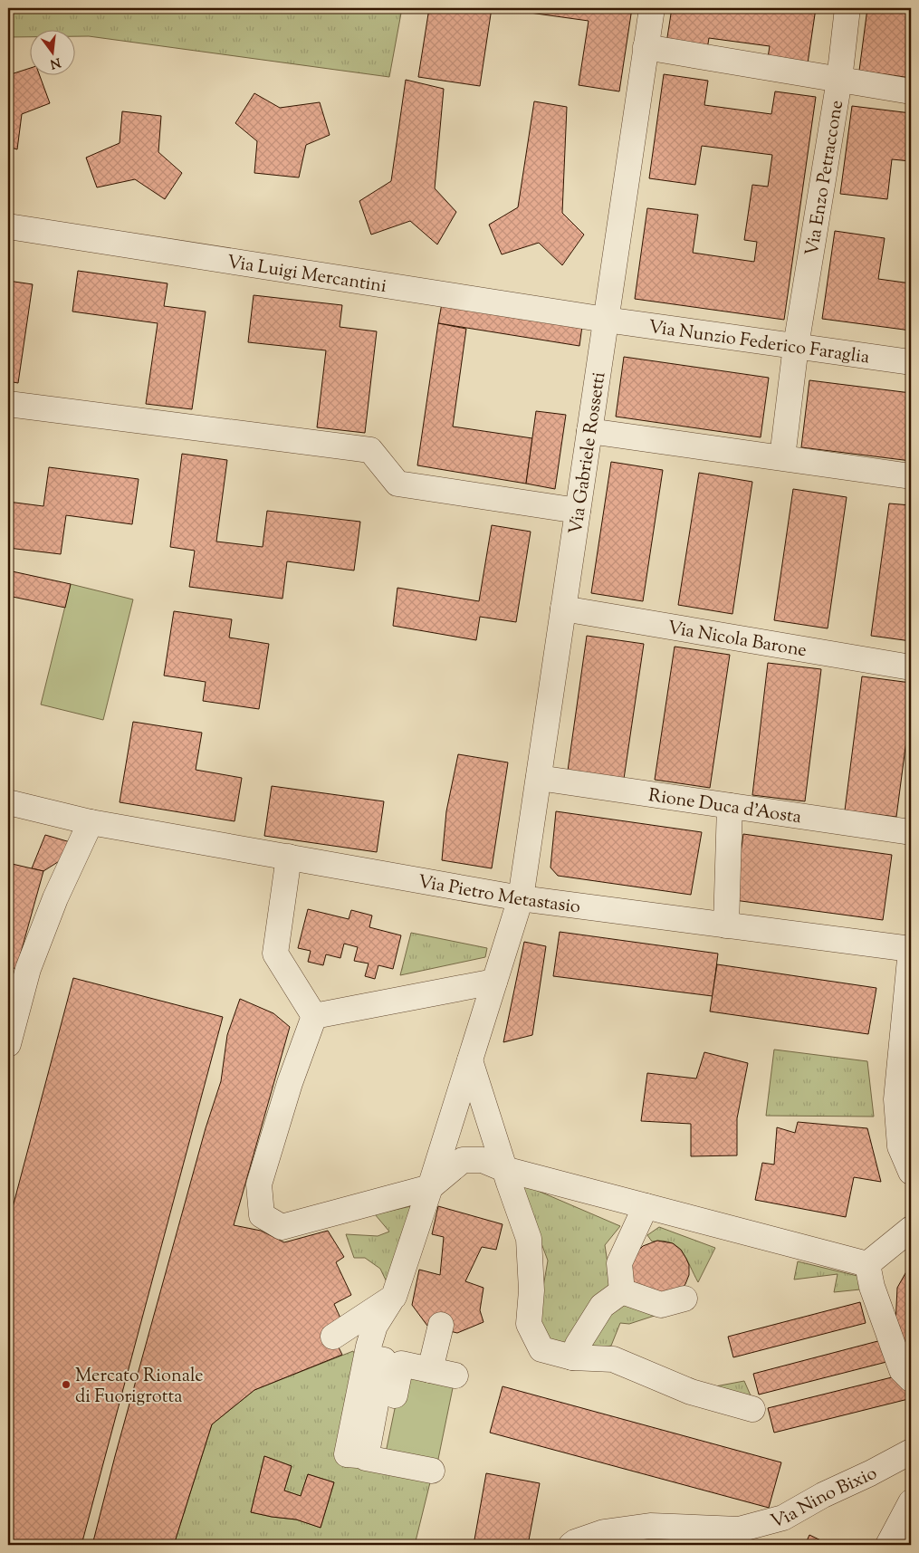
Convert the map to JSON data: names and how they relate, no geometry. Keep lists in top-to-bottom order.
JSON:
{
  "streets": {
    "street": [
      "Via Enzo Petraccone",
      "Via Luigi Mercantini",
      "Via Nunzio Federico Faraglia",
      "Via Gabriele Rossetti",
      "Via Nicola Barone",
      "Rione Duca d'Aosta",
      "Via Pietro Metastasio",
      "Via Nino Bixio"
    ]
  },
  "crossings": [
    ["Via Enzo Petraccone", "Via Nunzio Federico Faraglia"],
    ["Via Luigi Mercantini", "Via Nunzio Federico Faraglia"],
    ["Via Luigi Mercantini", "Via Gabriele Rossetti"],
    ["Via Nunzio Federico Faraglia", "Via Gabriele Rossetti"],
    ["Via Gabriele Rossetti", "Via Nicola Barone"],
    ["Via Gabriele Rossetti", "Rione Duca d'Aosta"],
    ["Via Gabriele Rossetti", "Via Pietro Metastasio"]
  ],
  "places": ["Mercato Rionale di Fuorigrotta"],
  "north": "bottom"
}
